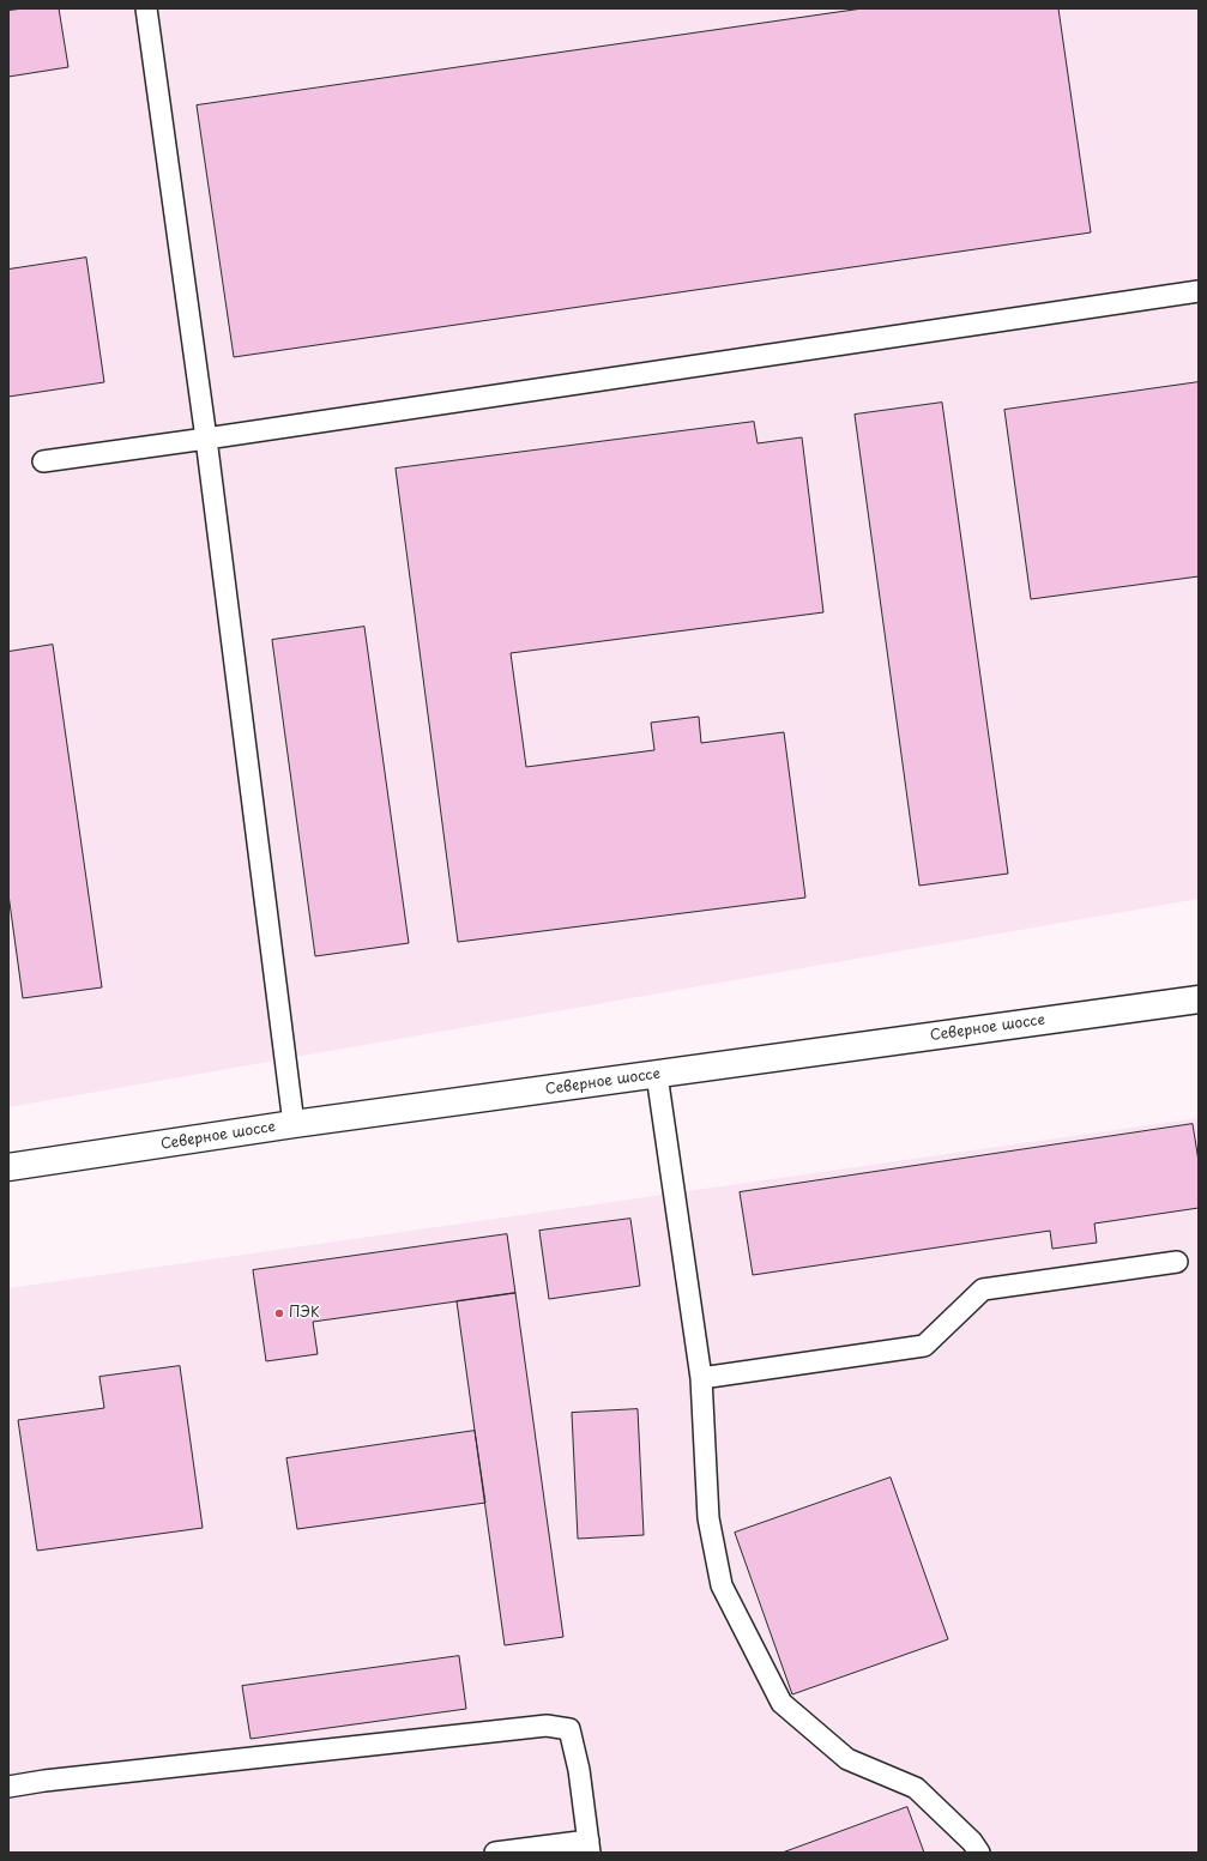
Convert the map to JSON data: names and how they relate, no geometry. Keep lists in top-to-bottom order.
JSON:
{
  "streets": {
    "main road": ["Северное шоссе"]
  },
  "places": ["ПЭК"]
}
